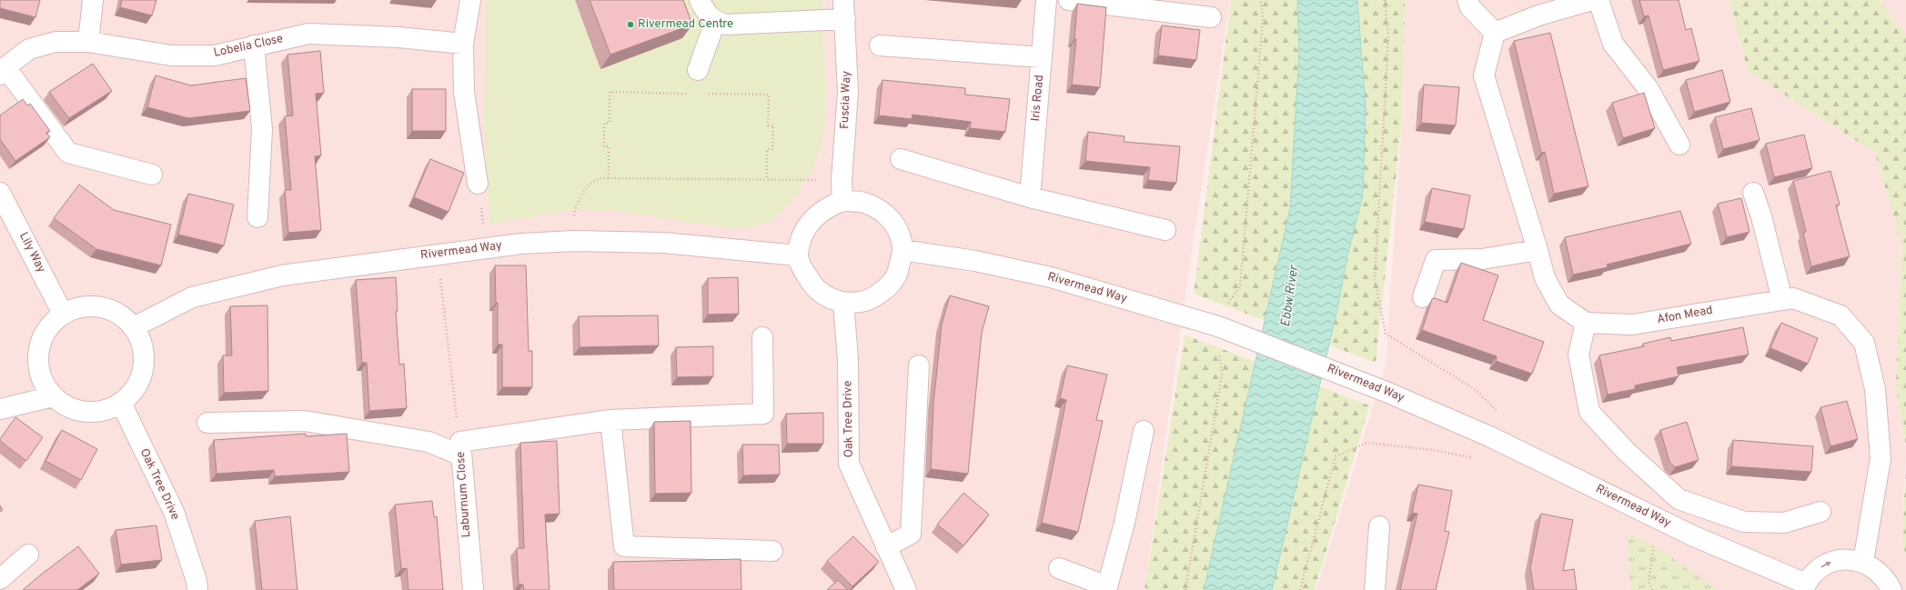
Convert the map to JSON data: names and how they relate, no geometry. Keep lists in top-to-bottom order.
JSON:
{
  "streets": {
    "street": [
      "Lobelia Close",
      "Iris Road",
      "Fuscia Way",
      "Rivermead Way",
      "Lily Way",
      "Afon Mead",
      "Oak Tree Drive",
      "Laburnum Close"
    ]
  },
  "crossings": [
    ["Fuscia Way", "Rivermead Way"],
    ["Fuscia Way", "Oak Tree Drive"],
    ["Rivermead Way", "Lily Way"],
    ["Rivermead Way", "Afon Mead"],
    ["Rivermead Way", "Oak Tree Drive"],
    ["Lily Way", "Oak Tree Drive"]
  ],
  "water": ["Ebbw River"],
  "places": ["Rivermead Centre"]
}
